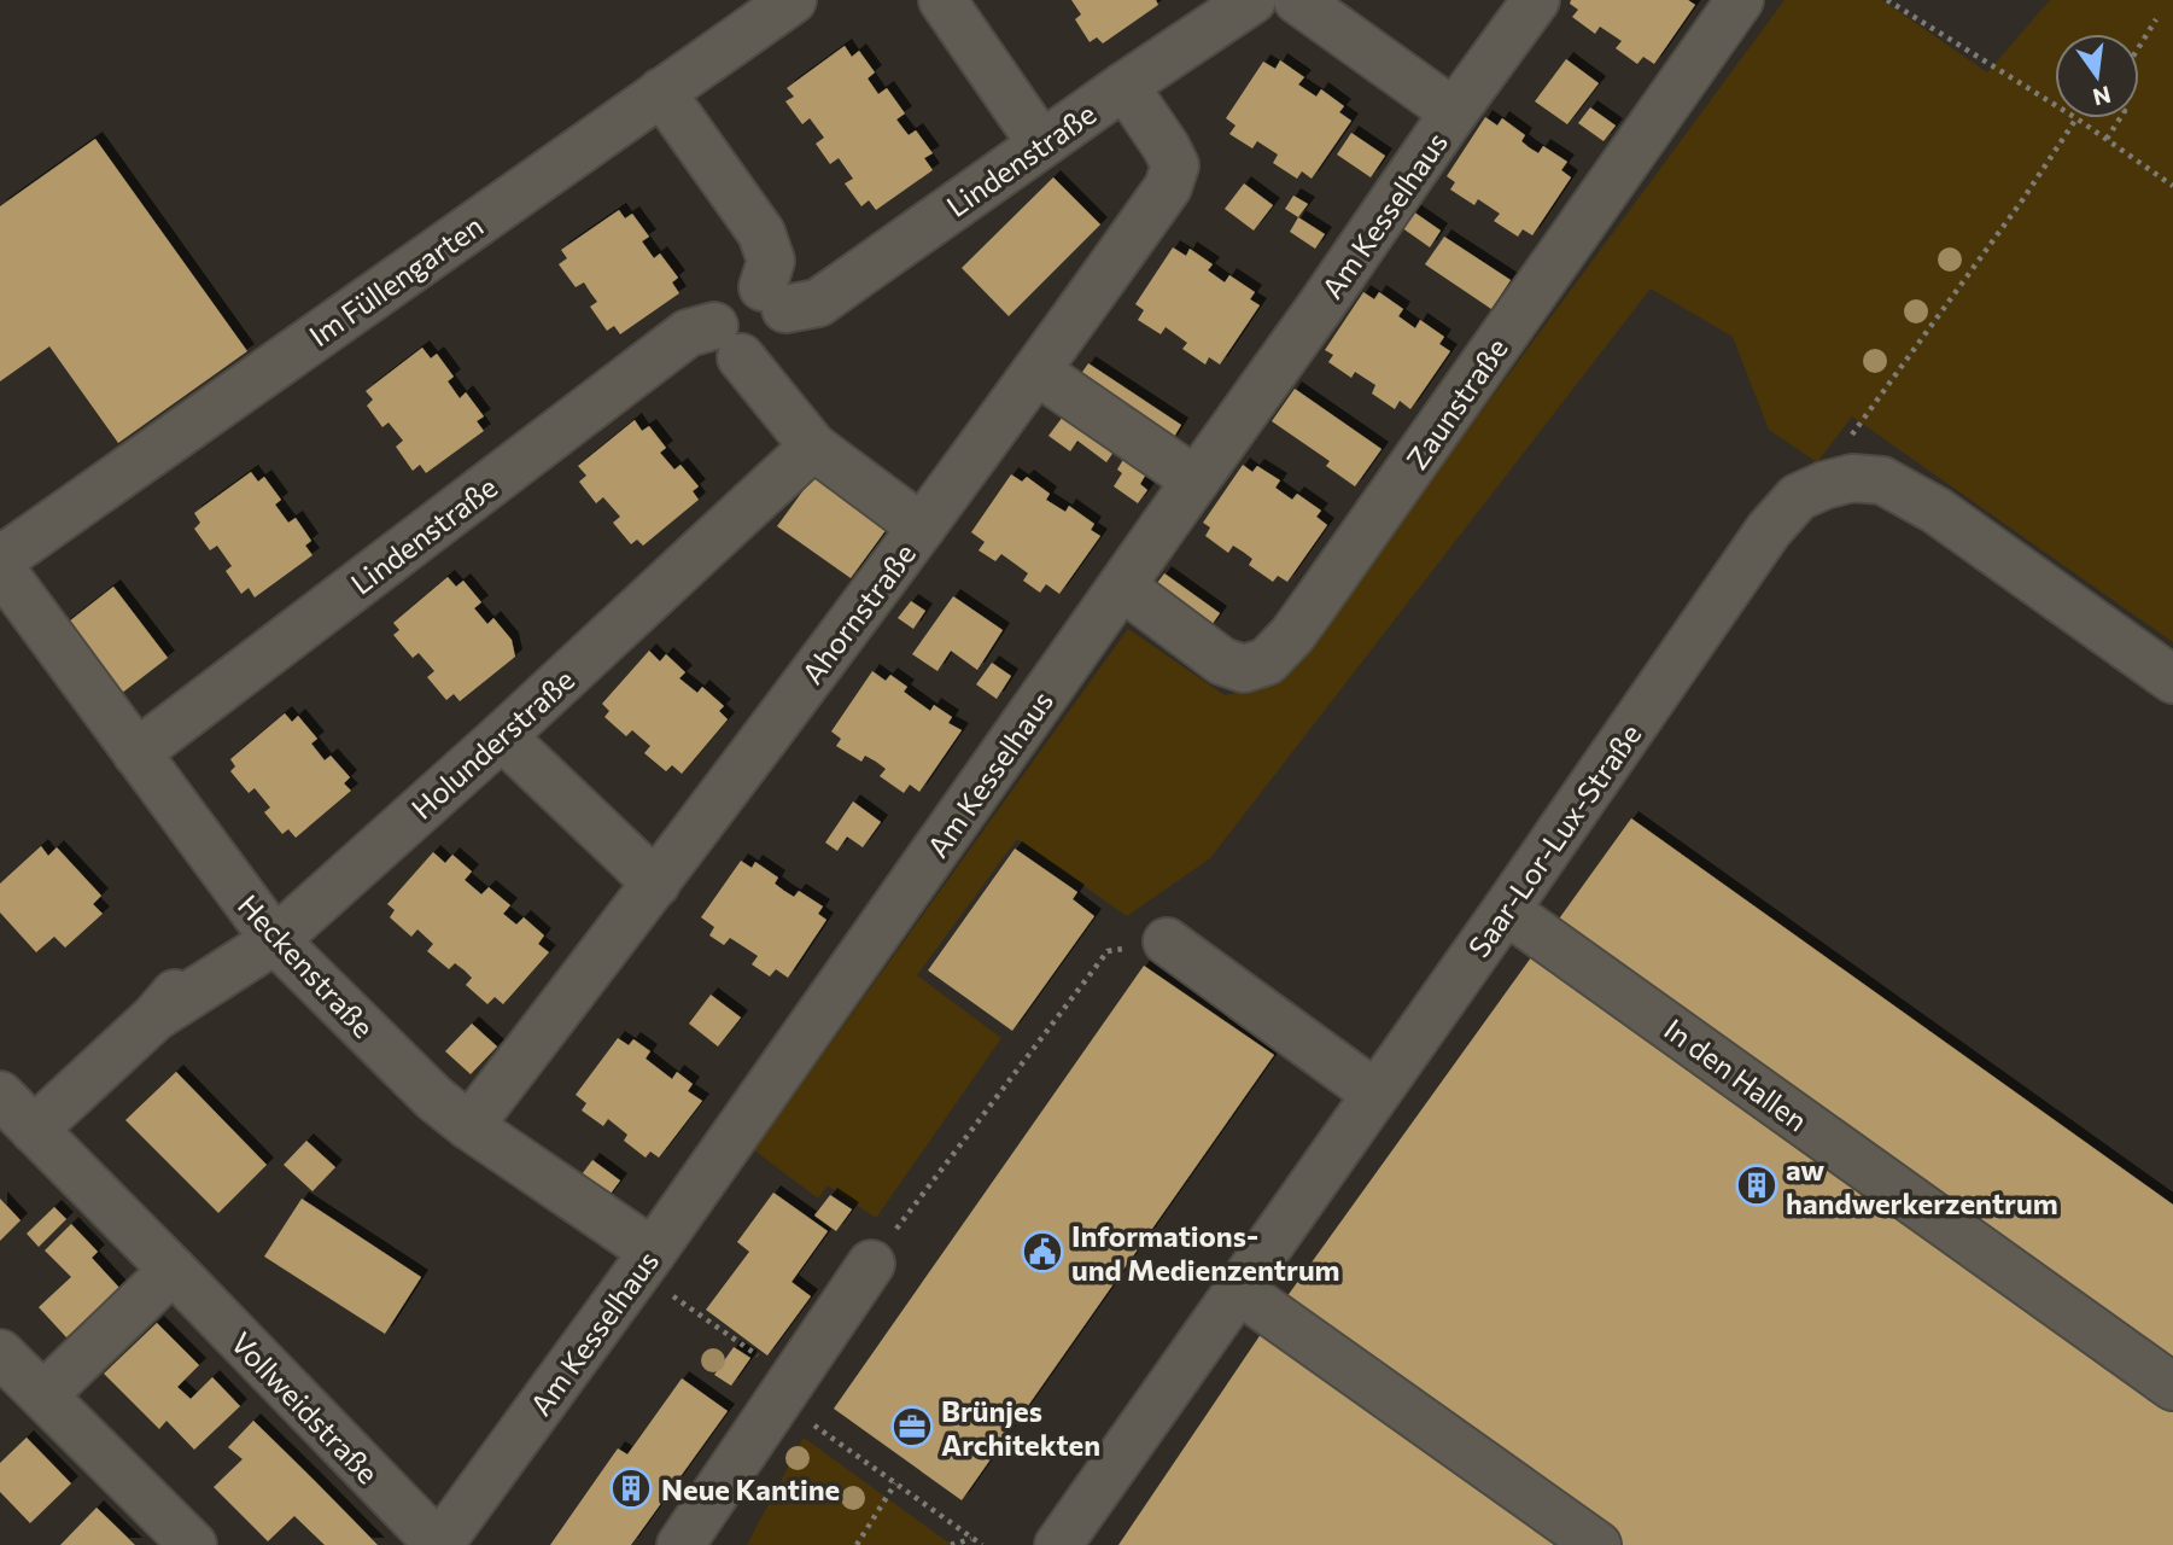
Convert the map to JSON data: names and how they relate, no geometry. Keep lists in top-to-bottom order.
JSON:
{
  "streets": {
    "street": [
      "Lindenstraße",
      "Am Kesselhaus",
      "Im Füllengarten",
      "Zaunstraße",
      "Ahornstraße",
      "Holunderstraße",
      "Saar-Lor-Lux-Straße",
      "Heckenstraße",
      "In den Hallen",
      "Vollweidstraße"
    ]
  },
  "crossings": [
    ["Lindenstraße", "Ahornstraße"],
    ["Lindenstraße", "Heckenstraße"],
    ["Am Kesselhaus", "Zaunstraße"],
    ["Am Kesselhaus", "Heckenstraße"],
    ["Am Kesselhaus", "Vollweidstraße"],
    ["Ahornstraße", "Heckenstraße"],
    ["Holunderstraße", "Heckenstraße"],
    ["Holunderstraße", "Vollweidstraße"],
    ["Saar-Lor-Lux-Straße", "In den Hallen"]
  ],
  "places": {
    "building": ["aw handwerkerzentrum", "Neue Kantine"],
    "public building": ["Informations- und Medienzentrum"],
    "office": ["Brünjes Architekten"]
  },
  "north": "bottom"
}
